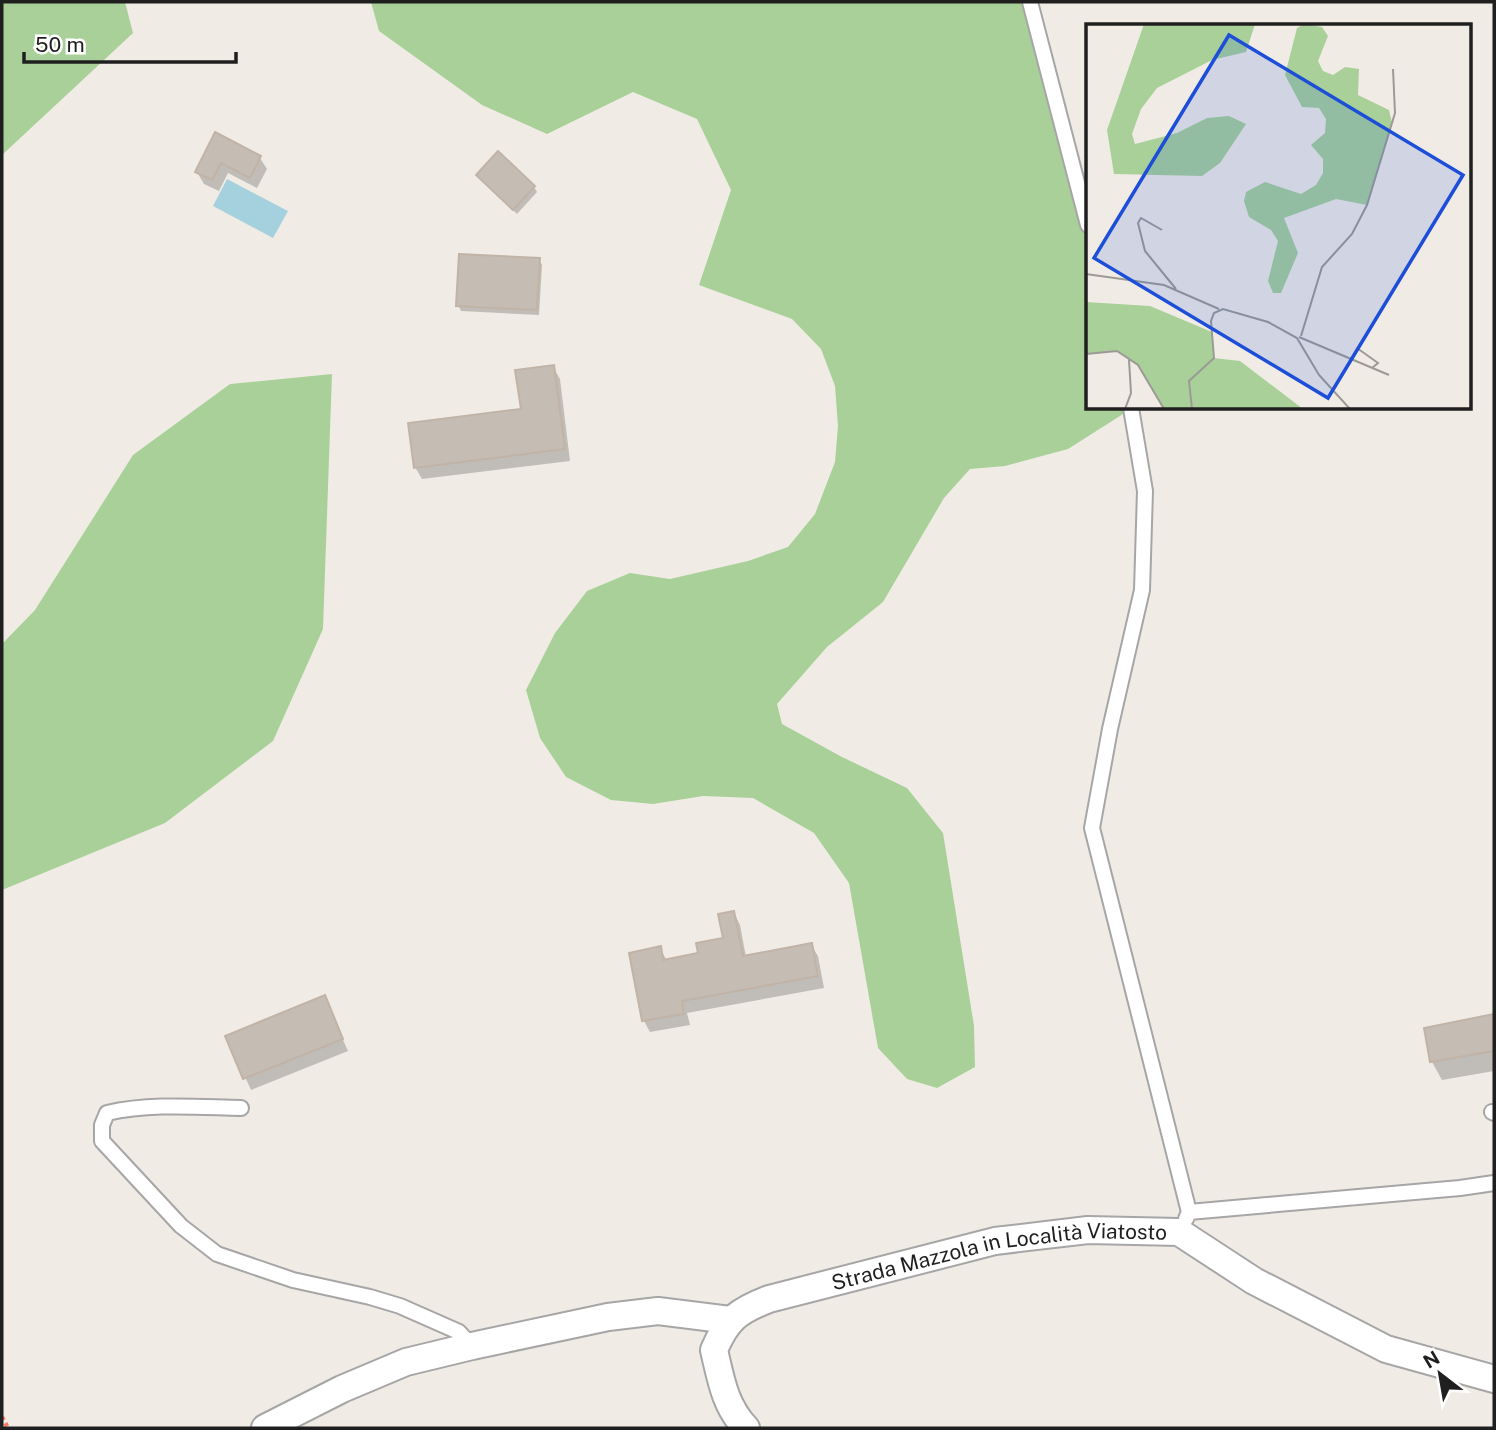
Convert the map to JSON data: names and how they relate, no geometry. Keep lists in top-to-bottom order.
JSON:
{
  "streets": {
    "street": ["Strada Mazzola in Località Viatosto"]
  },
  "scale_bar": "50 m",
  "north": "top left"
}
